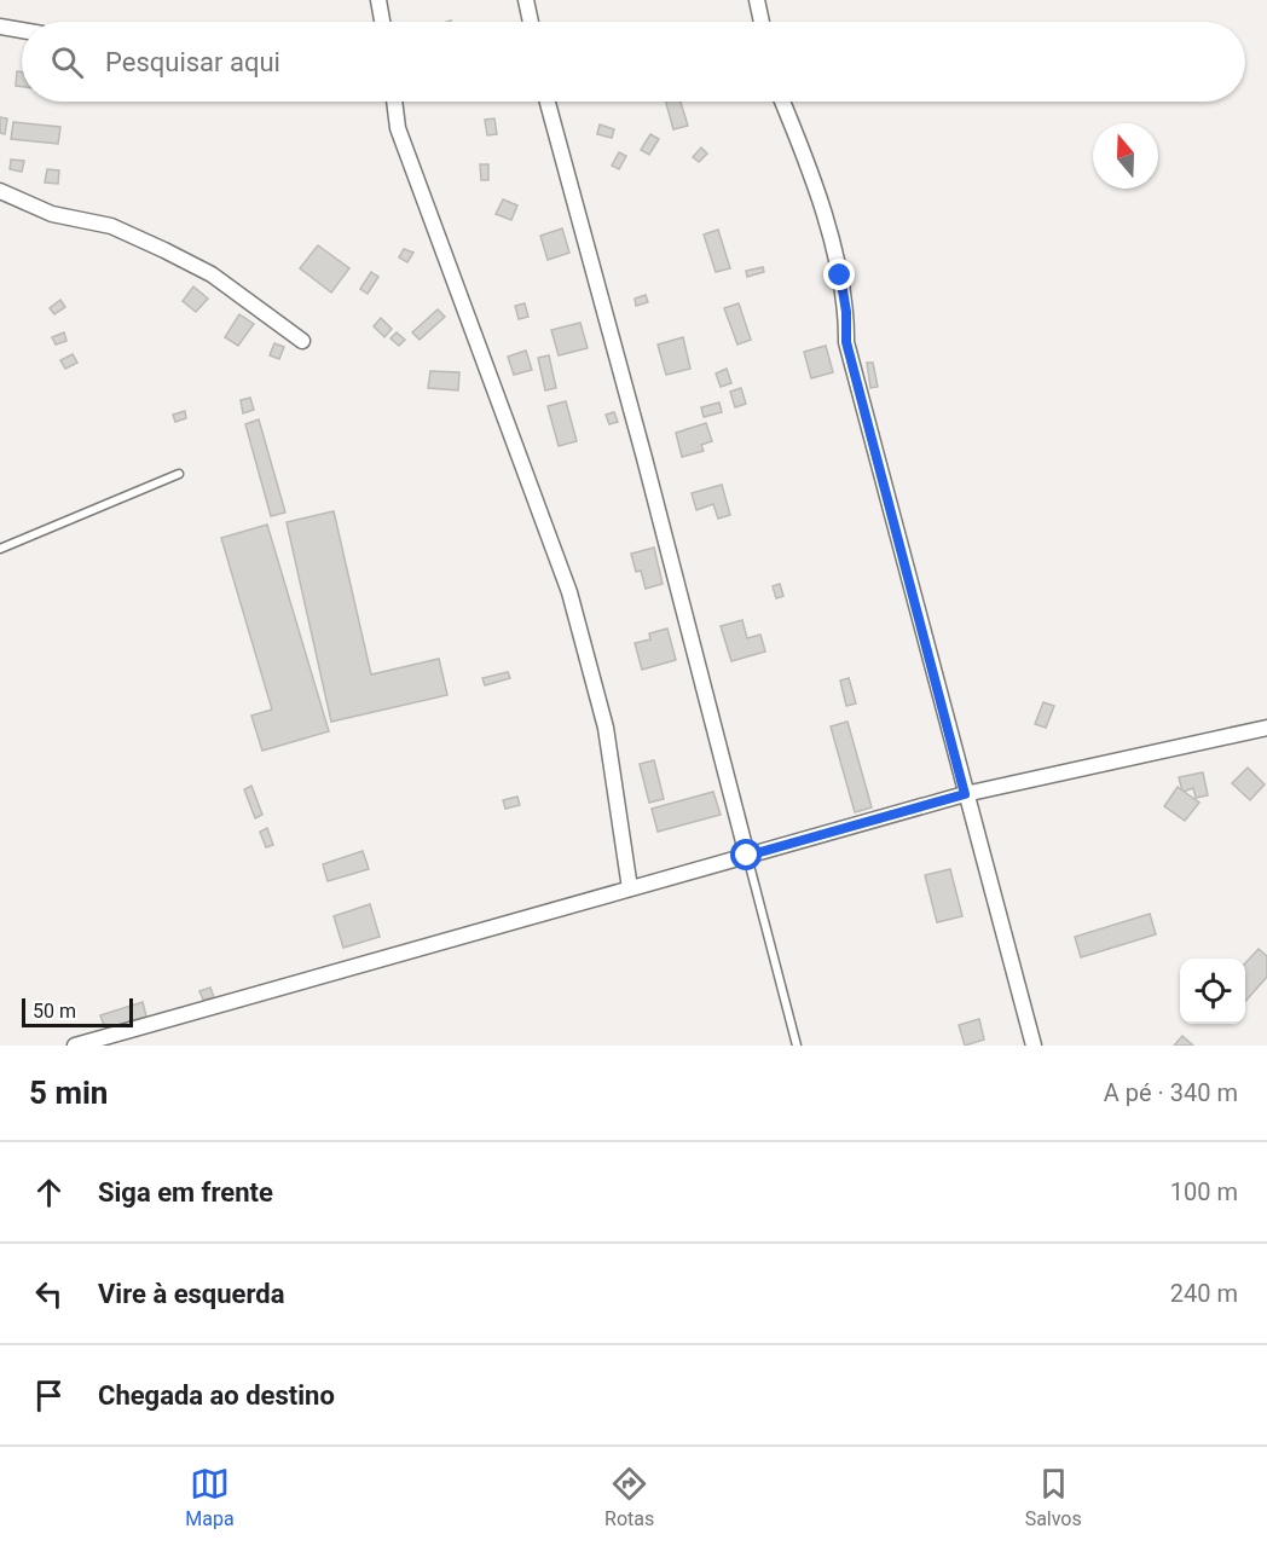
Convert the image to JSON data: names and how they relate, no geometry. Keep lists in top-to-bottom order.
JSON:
{
  "scale_bar": "50 m",
  "north": "top",
  "page": {
    "search": "Pesquisar aqui",
    "scale": "50 m",
    "heading": ["5 min", "A pé · 340 m"],
    "list": [
      ["Siga em frente", "100 m"],
      ["Vire à esquerda", "240 m"],
      "Chegada ao destino"
    ],
    "nav": ["Mapa", "Rotas", "Salvos"]
  }
}
